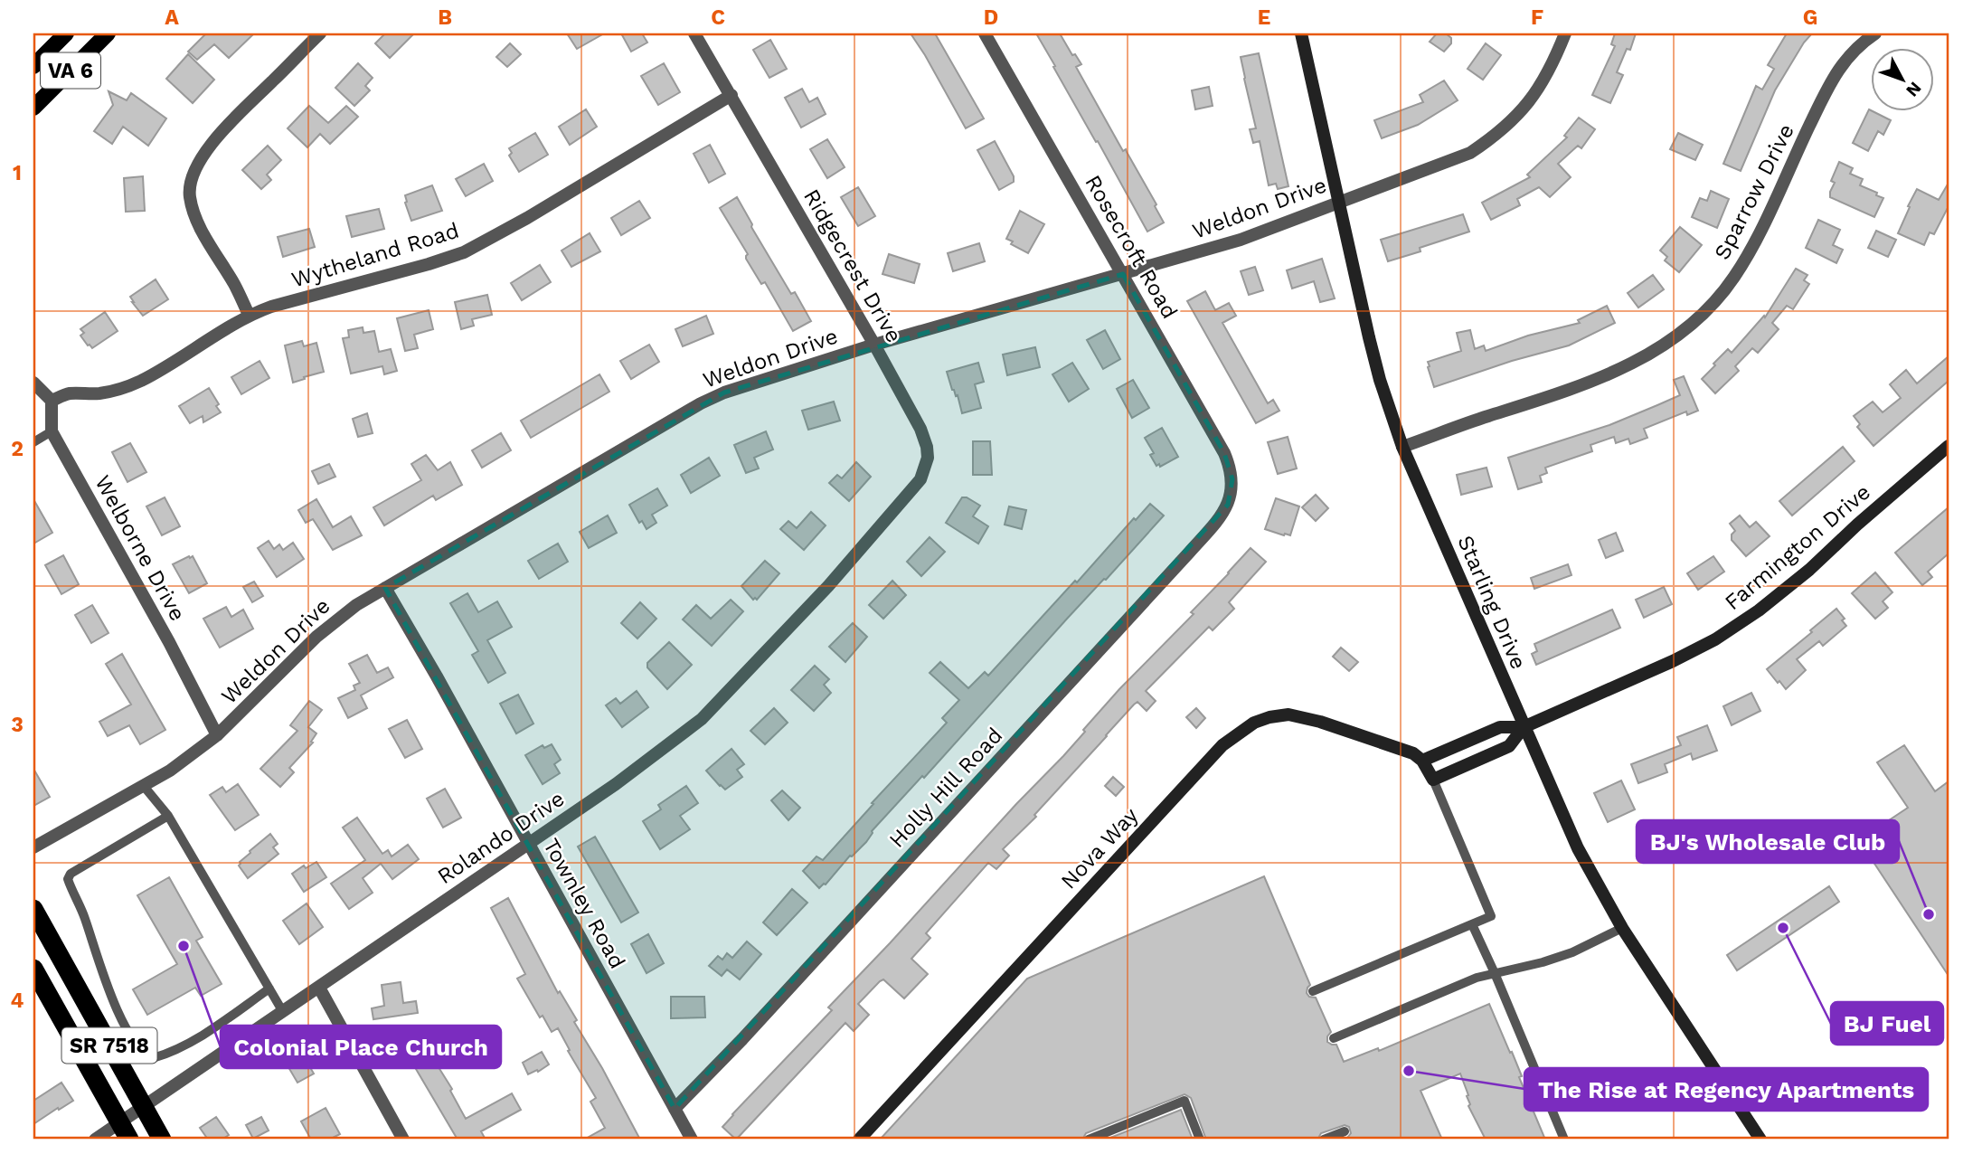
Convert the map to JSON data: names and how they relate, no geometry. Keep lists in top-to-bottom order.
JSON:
{
  "streets": {
    "highway": ["SR 7518"],
    "main road": ["VA 6"],
    "street": [
      "Sparrow Drive",
      "Weldon Drive",
      "Rosecroft Road",
      "Wytheland Road",
      "Ridgecrest Drive",
      "Farmington Drive",
      "Welborne Drive",
      "Starling Drive",
      "Holly Hill Road",
      "Rolando Drive",
      "Nova Way",
      "Townley Road"
    ]
  },
  "crossings": [
    ["Sparrow Drive", "Starling Drive"],
    ["Weldon Drive", "Rosecroft Road"],
    ["Weldon Drive", "Ridgecrest Drive"],
    ["Weldon Drive", "Welborne Drive"],
    ["Weldon Drive", "Starling Drive"],
    ["Weldon Drive", "Townley Road"],
    ["Rosecroft Road", "Holly Hill Road"],
    ["Wytheland Road", "Ridgecrest Drive"],
    ["Wytheland Road", "Welborne Drive"],
    ["Ridgecrest Drive", "Rolando Drive"],
    ["Farmington Drive", "Starling Drive"],
    ["Holly Hill Road", "Townley Road"],
    ["Rolando Drive", "Townley Road"],
    ["Rolando Drive", "SR 7518"]
  ],
  "places": [
    "BJ's Wholesale Club",
    "BJ Fuel",
    "Colonial Place Church",
    "The Rise at Regency Apartments"
  ],
  "north": "bottom right",
  "grid": {
    "columns": [
      "A",
      "B",
      "C",
      "D",
      "E",
      "F",
      "G"
    ],
    "rows": [
      "1",
      "2",
      "3",
      "4"
    ]
  }
}
